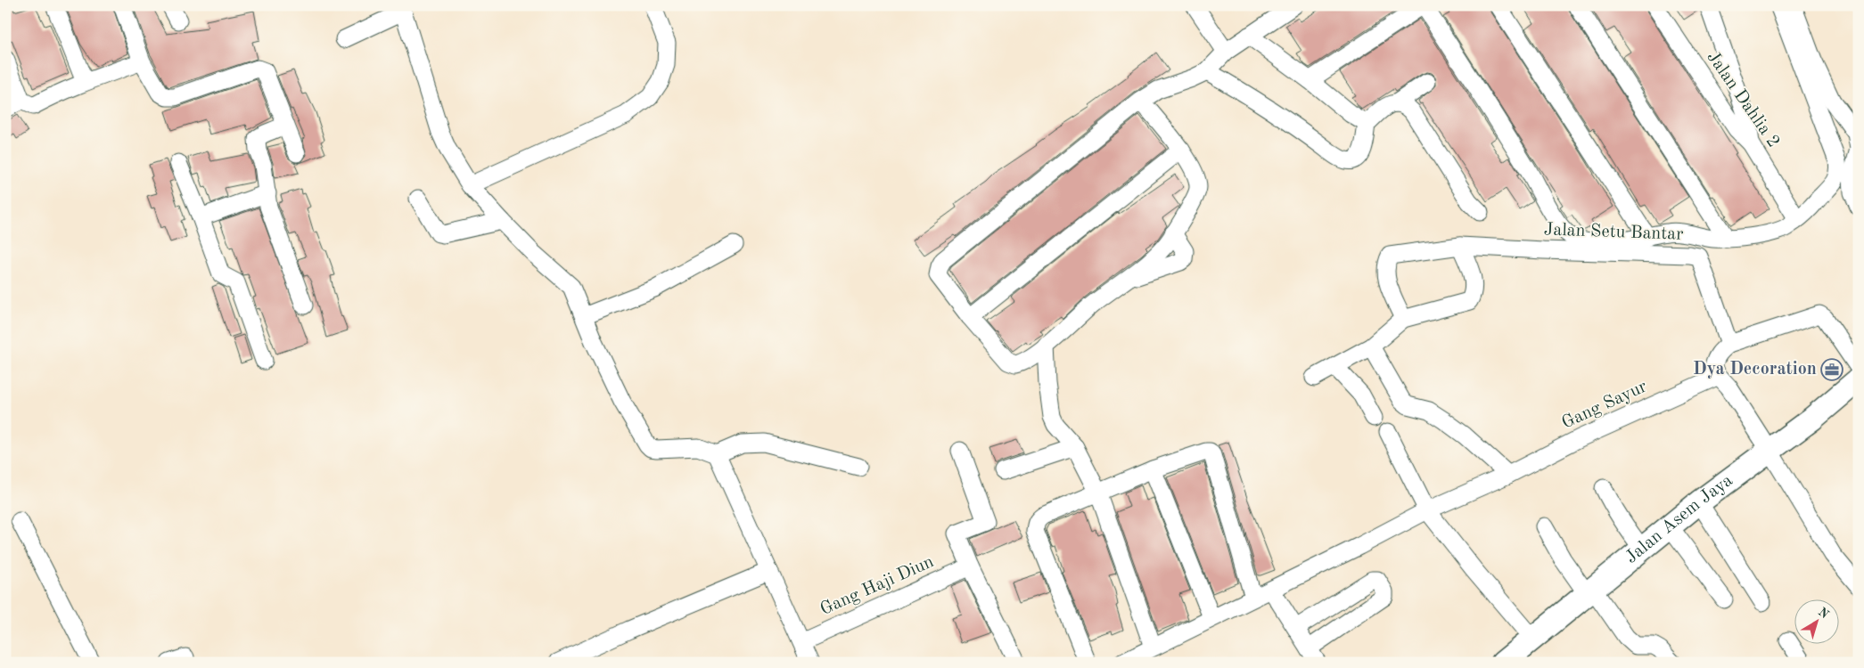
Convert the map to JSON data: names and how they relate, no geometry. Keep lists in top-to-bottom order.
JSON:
{
  "streets": {
    "main road": ["Jalan Asem Jaya"],
    "street": [
      "Jalan Dahlia 2",
      "Jalan Setu Bantar",
      "Gang Sayur",
      "Gang Haji Diun"
    ]
  },
  "places": {
    "office": ["Dya Decoration"]
  },
  "north": "top right"
}
